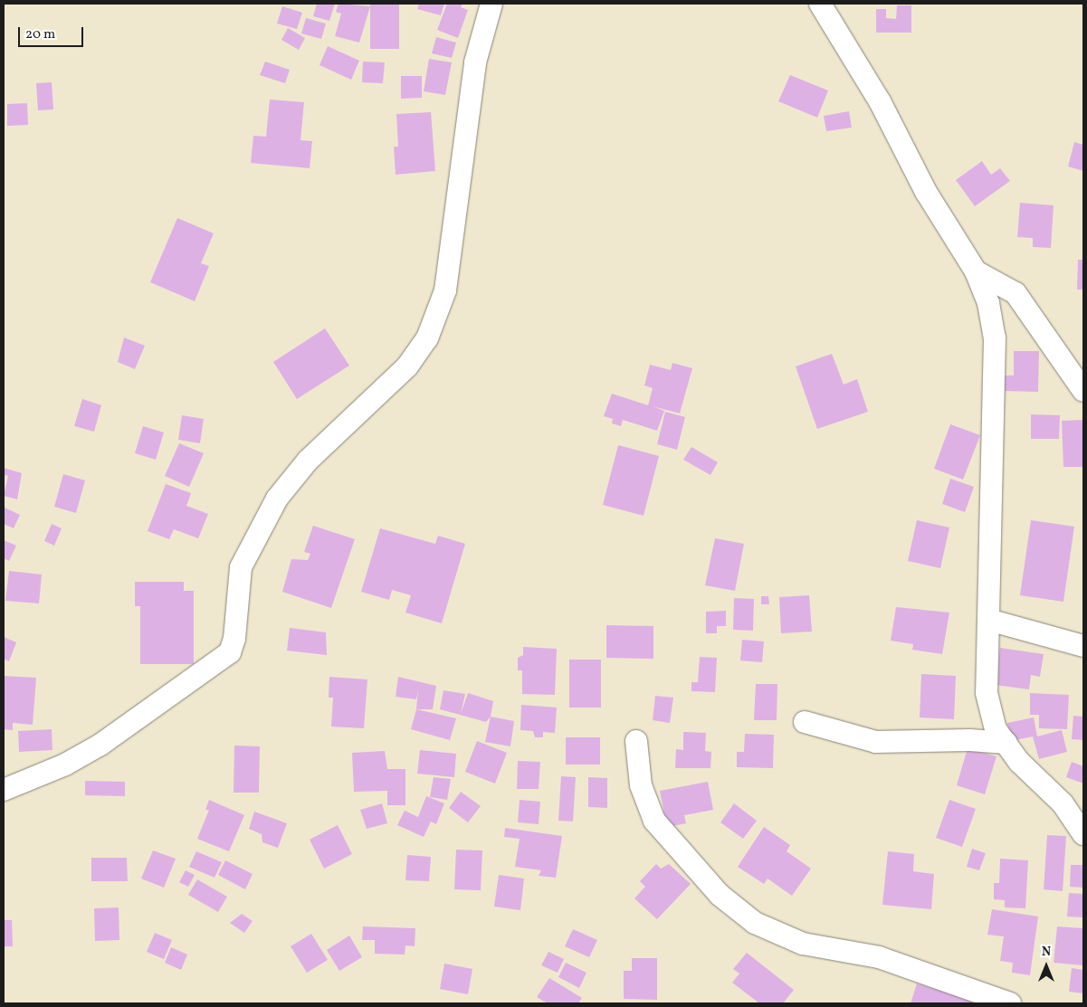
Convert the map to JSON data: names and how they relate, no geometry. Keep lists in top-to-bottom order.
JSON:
{
  "scale_bar": "20 m",
  "north": "top"
}
